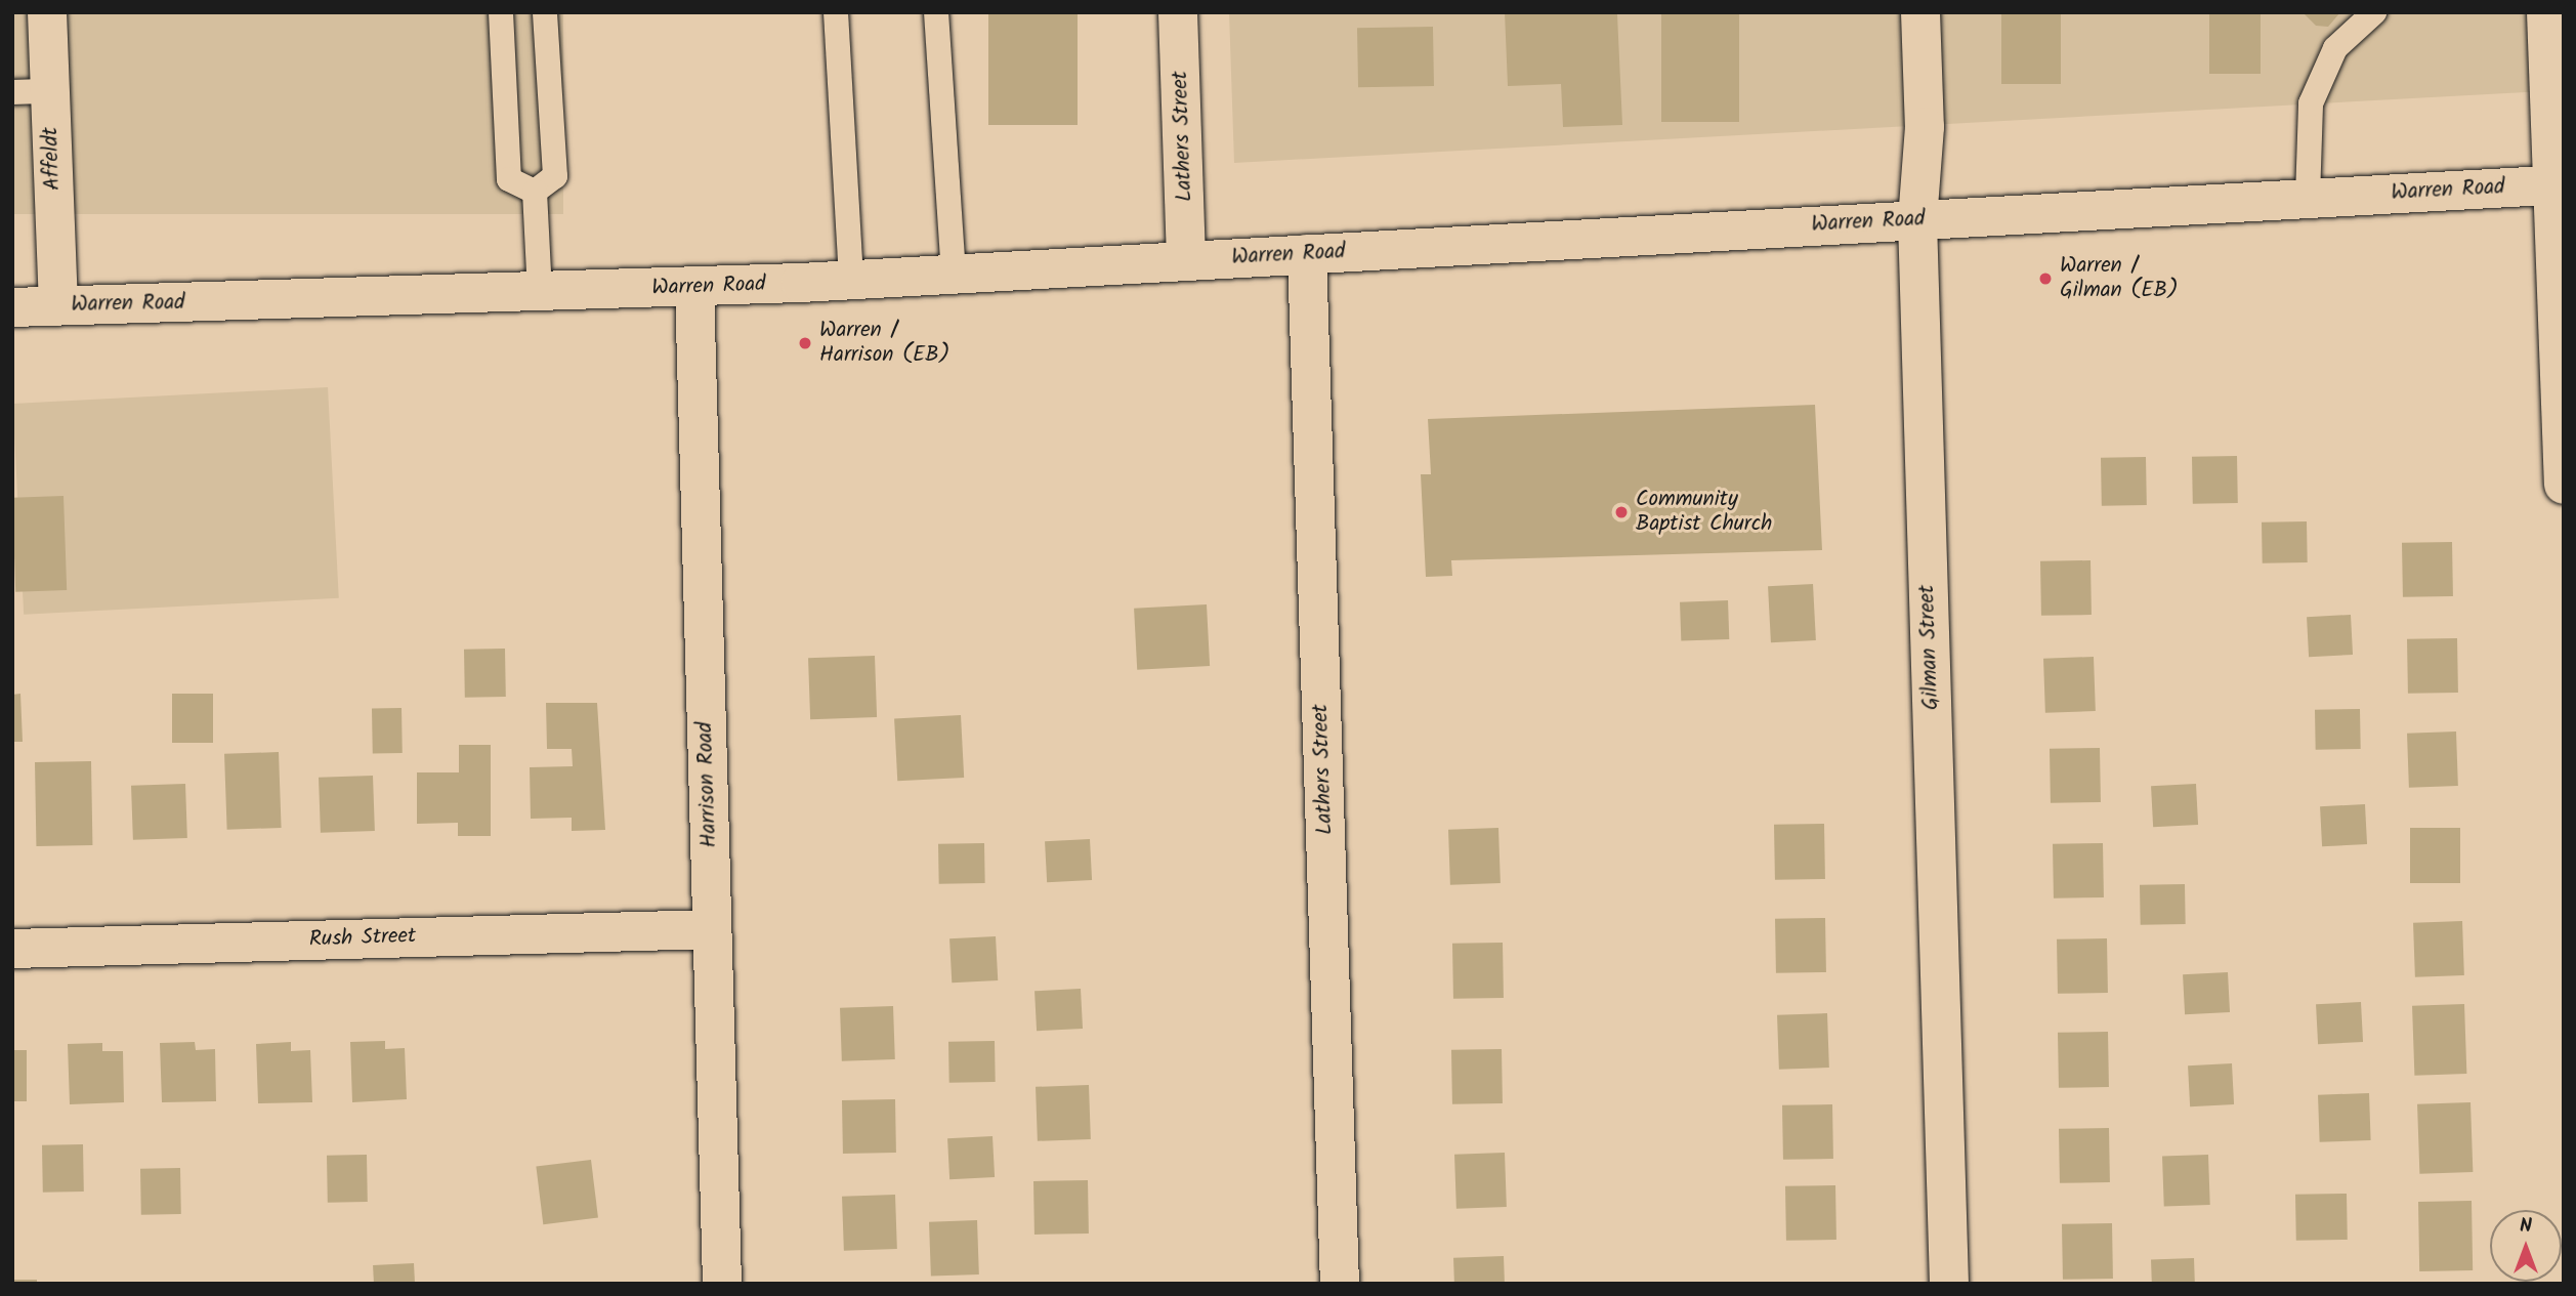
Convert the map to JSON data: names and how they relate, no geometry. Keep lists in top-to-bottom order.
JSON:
{
  "streets": {
    "street": [
      "Lathers Street",
      "Affeldt",
      "Warren Road",
      "Gilman Street",
      "Harrison Road",
      "Rush Street"
    ]
  },
  "crossings": [
    ["Lathers Street", "Warren Road"],
    ["Affeldt", "Warren Road"],
    ["Warren Road", "Gilman Street"],
    ["Warren Road", "Harrison Road"],
    ["Harrison Road", "Rush Street"]
  ],
  "places": ["Warren / Gilman (EB)", "Warren / Harrison (EB)", "Community Baptist Church"],
  "north": "top"
}
